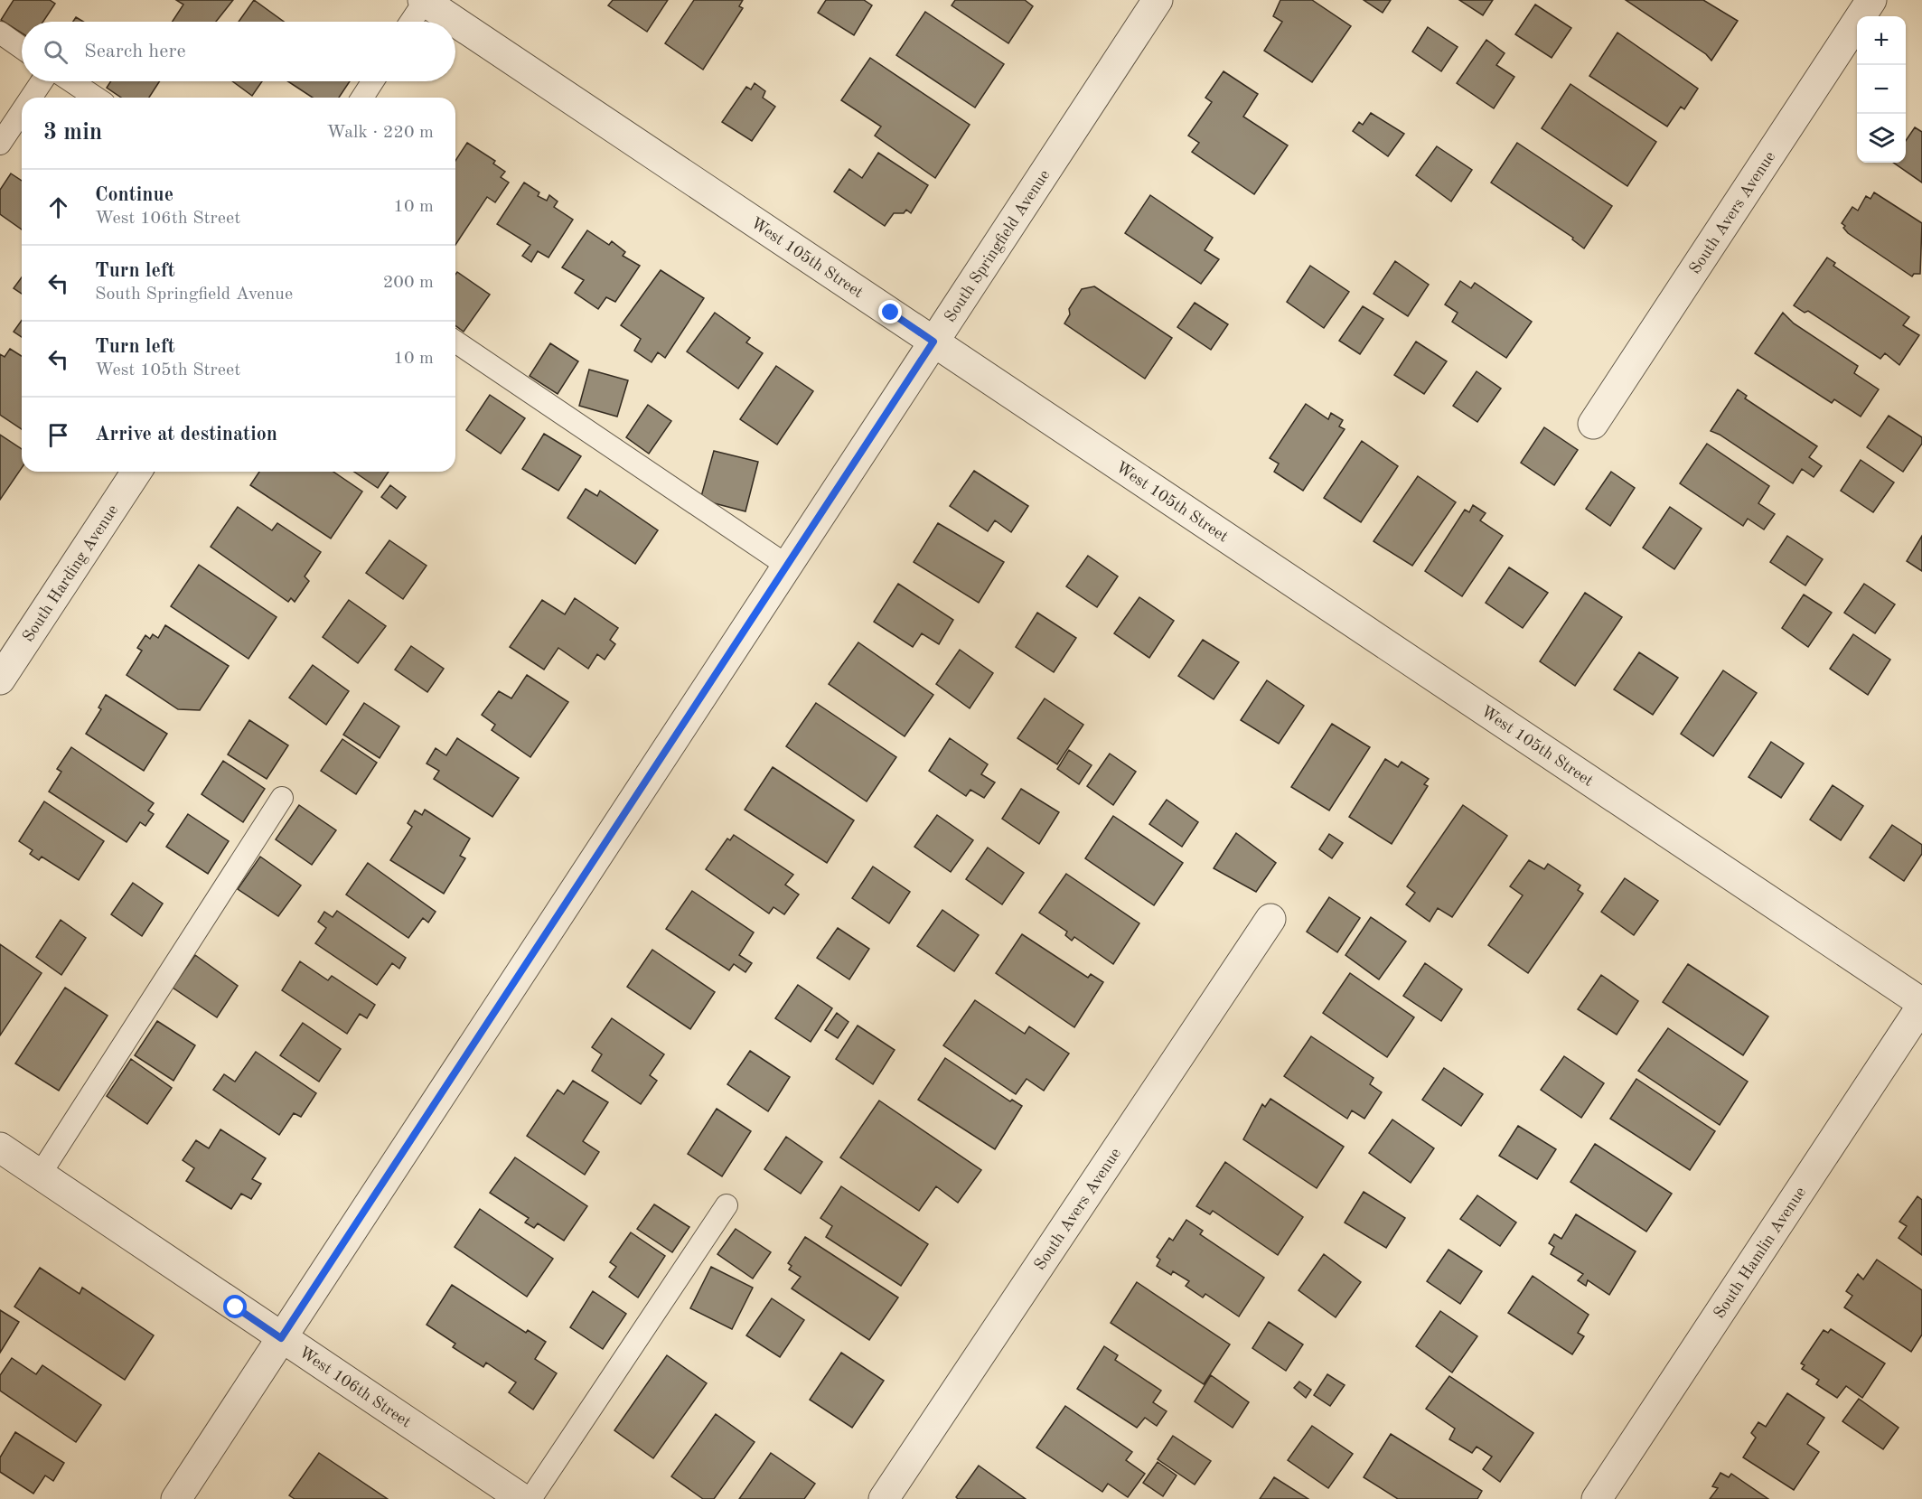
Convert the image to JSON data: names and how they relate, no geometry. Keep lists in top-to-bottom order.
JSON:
{
  "streets": {
    "street": [
      "South Avers Avenue",
      "South Springfield Avenue",
      "West 105th Street",
      "South Harding Avenue",
      "South Hamlin Avenue",
      "West 106th Street"
    ]
  },
  "crossings": [
    ["South Springfield Avenue", "West 105th Street"],
    ["South Springfield Avenue", "West 106th Street"],
    ["West 105th Street", "South Hamlin Avenue"]
  ],
  "page": {
    "map_buttons": ["+", "−"],
    "search": "Search here",
    "heading": ["3 min", "Walk · 220 m"],
    "list": [
      ["Continue", "West 106th Street", "10 m"],
      ["Turn left", "South Springfield Avenue", "200 m"],
      ["Turn left", "West 105th Street", "10 m"],
      "Arrive at destination"
    ]
  }
}
